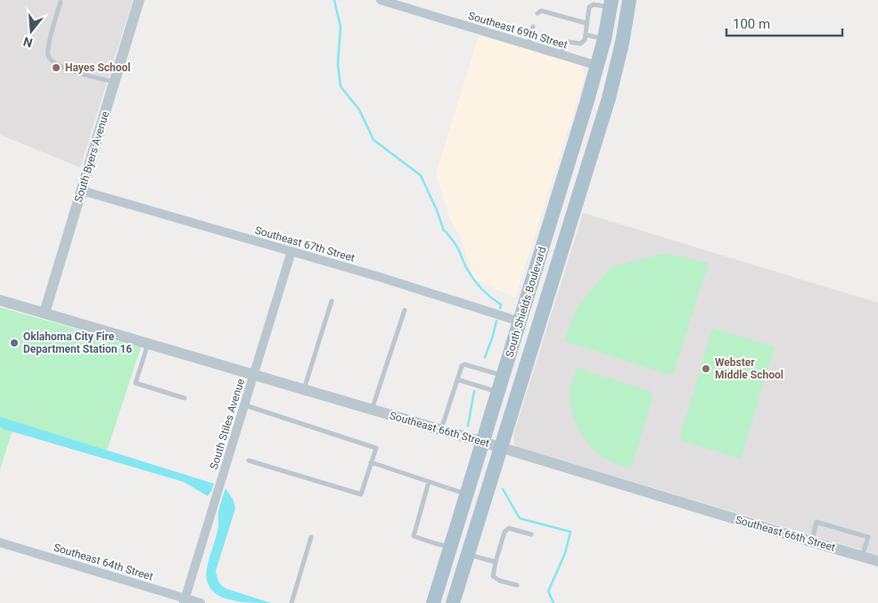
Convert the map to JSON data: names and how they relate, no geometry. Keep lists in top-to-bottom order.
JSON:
{
  "streets": {
    "main road": ["South Shields Boulevard"],
    "street": [
      "Southeast 69th Street",
      "South Byers Avenue",
      "Southeast 67th Street",
      "South Stiles Avenue",
      "Southeast 66th Street",
      "Southeast 64th Street"
    ]
  },
  "crossings": [
    ["Southeast 69th Street", "South Shields Boulevard"],
    ["South Byers Avenue", "Southeast 67th Street"],
    ["South Byers Avenue", "Southeast 66th Street"],
    ["Southeast 67th Street", "South Shields Boulevard"],
    ["Southeast 67th Street", "South Stiles Avenue"],
    ["South Shields Boulevard", "Southeast 66th Street"],
    ["South Stiles Avenue", "Southeast 66th Street"],
    ["South Stiles Avenue", "Southeast 64th Street"]
  ],
  "places": ["Hayes School", "Oklahoma City Fire Department Station 16", "Webster Middle School"],
  "scale_bar": "100 m",
  "north": "bottom"
}
